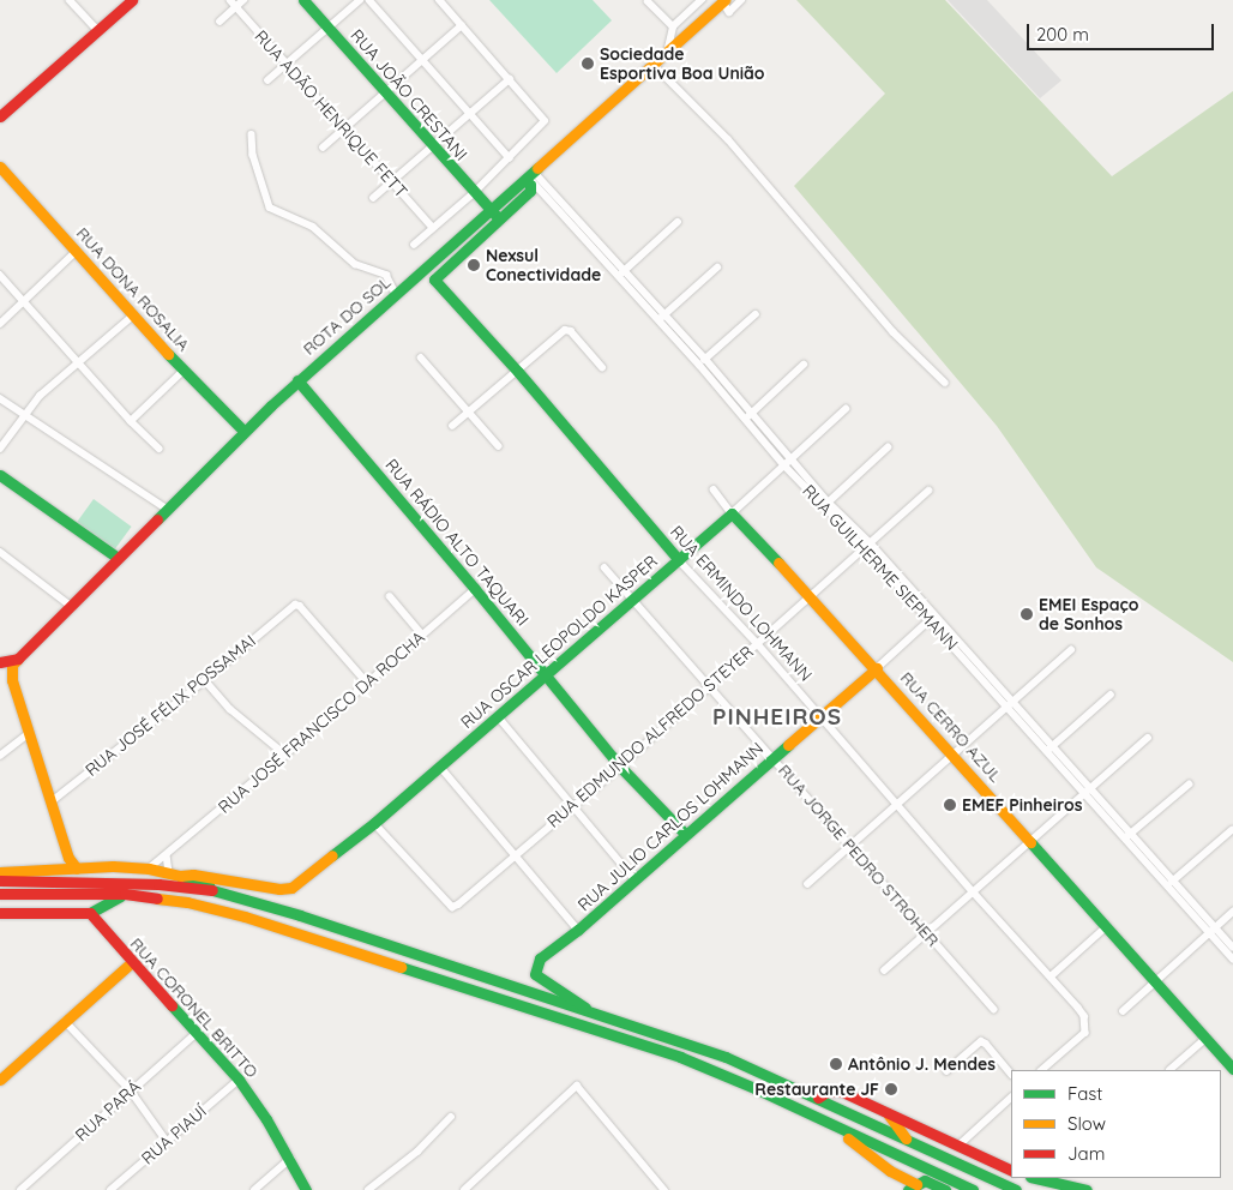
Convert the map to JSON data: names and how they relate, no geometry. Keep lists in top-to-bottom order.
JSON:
{
  "streets": {
    "main road": [
      "RUA JOÃO CRESTANI",
      "RUA DONA ROSALIA",
      "ROTA DO SOL",
      "RUA RÁDIO ALTO TAQUARI",
      "RUA ERMINDO LOHMANN",
      "RUA OSCAR LEOPOLDO KASPER",
      "RUA CERRO AZUL",
      "RUA JULIO CARLOS LOHMANN",
      "RUA CORONEL BRITTO"
    ],
    "street": [
      "RUA ADÃO HENRIQUE FETT",
      "RUA GUILHERME SIEPMANN",
      "RUA JOSÉ FÉLIX POSSAMAI",
      "RUA JOSÉ FRANCISCO DA ROCHA",
      "RUA EDMUNDO ALFREDO STEYER",
      "RUA JORGE PEDRO STROHER",
      "RUA PARÁ",
      "RUA PIAUÍ"
    ]
  },
  "crossings": [
    ["RUA JOÃO CRESTANI", "ROTA DO SOL"],
    ["RUA DONA ROSALIA", "ROTA DO SOL"],
    ["ROTA DO SOL", "RUA RÁDIO ALTO TAQUARI"],
    ["ROTA DO SOL", "RUA GUILHERME SIEPMANN"],
    ["RUA RÁDIO ALTO TAQUARI", "RUA OSCAR LEOPOLDO KASPER"],
    ["RUA RÁDIO ALTO TAQUARI", "RUA JOSÉ FRANCISCO DA ROCHA"],
    ["RUA RÁDIO ALTO TAQUARI", "RUA EDMUNDO ALFREDO STEYER"],
    ["RUA RÁDIO ALTO TAQUARI", "RUA JULIO CARLOS LOHMANN"],
    ["RUA GUILHERME SIEPMANN", "RUA OSCAR LEOPOLDO KASPER"],
    ["RUA GUILHERME SIEPMANN", "RUA EDMUNDO ALFREDO STEYER"],
    ["RUA GUILHERME SIEPMANN", "RUA JULIO CARLOS LOHMANN"],
    ["RUA ERMINDO LOHMANN", "RUA OSCAR LEOPOLDO KASPER"],
    ["RUA ERMINDO LOHMANN", "RUA EDMUNDO ALFREDO STEYER"],
    ["RUA ERMINDO LOHMANN", "RUA JULIO CARLOS LOHMANN"],
    ["RUA OSCAR LEOPOLDO KASPER", "RUA CERRO AZUL"],
    ["RUA OSCAR LEOPOLDO KASPER", "RUA EDMUNDO ALFREDO STEYER"],
    ["RUA OSCAR LEOPOLDO KASPER", "RUA JORGE PEDRO STROHER"],
    ["RUA JOSÉ FÉLIX POSSAMAI", "RUA JOSÉ FRANCISCO DA ROCHA"],
    ["RUA CERRO AZUL", "RUA EDMUNDO ALFREDO STEYER"],
    ["RUA CERRO AZUL", "RUA JULIO CARLOS LOHMANN"],
    ["RUA EDMUNDO ALFREDO STEYER", "RUA JORGE PEDRO STROHER"],
    ["RUA JULIO CARLOS LOHMANN", "RUA JORGE PEDRO STROHER"],
    ["RUA CORONEL BRITTO", "RUA PARÁ"],
    ["RUA CORONEL BRITTO", "RUA PIAUÍ"]
  ],
  "districts": ["PINHEIROS"],
  "places": [
    "Sociedade Esportiva Boa União",
    "Nexsul Conectividade",
    "EMEI Espaço de Sonhos",
    "EMEF Pinheiros",
    "Antônio J. Mendes",
    "Restaurante JF"
  ],
  "legend": ["Fast", "Slow", "Jam"],
  "scale_bar": "200 m"
}
